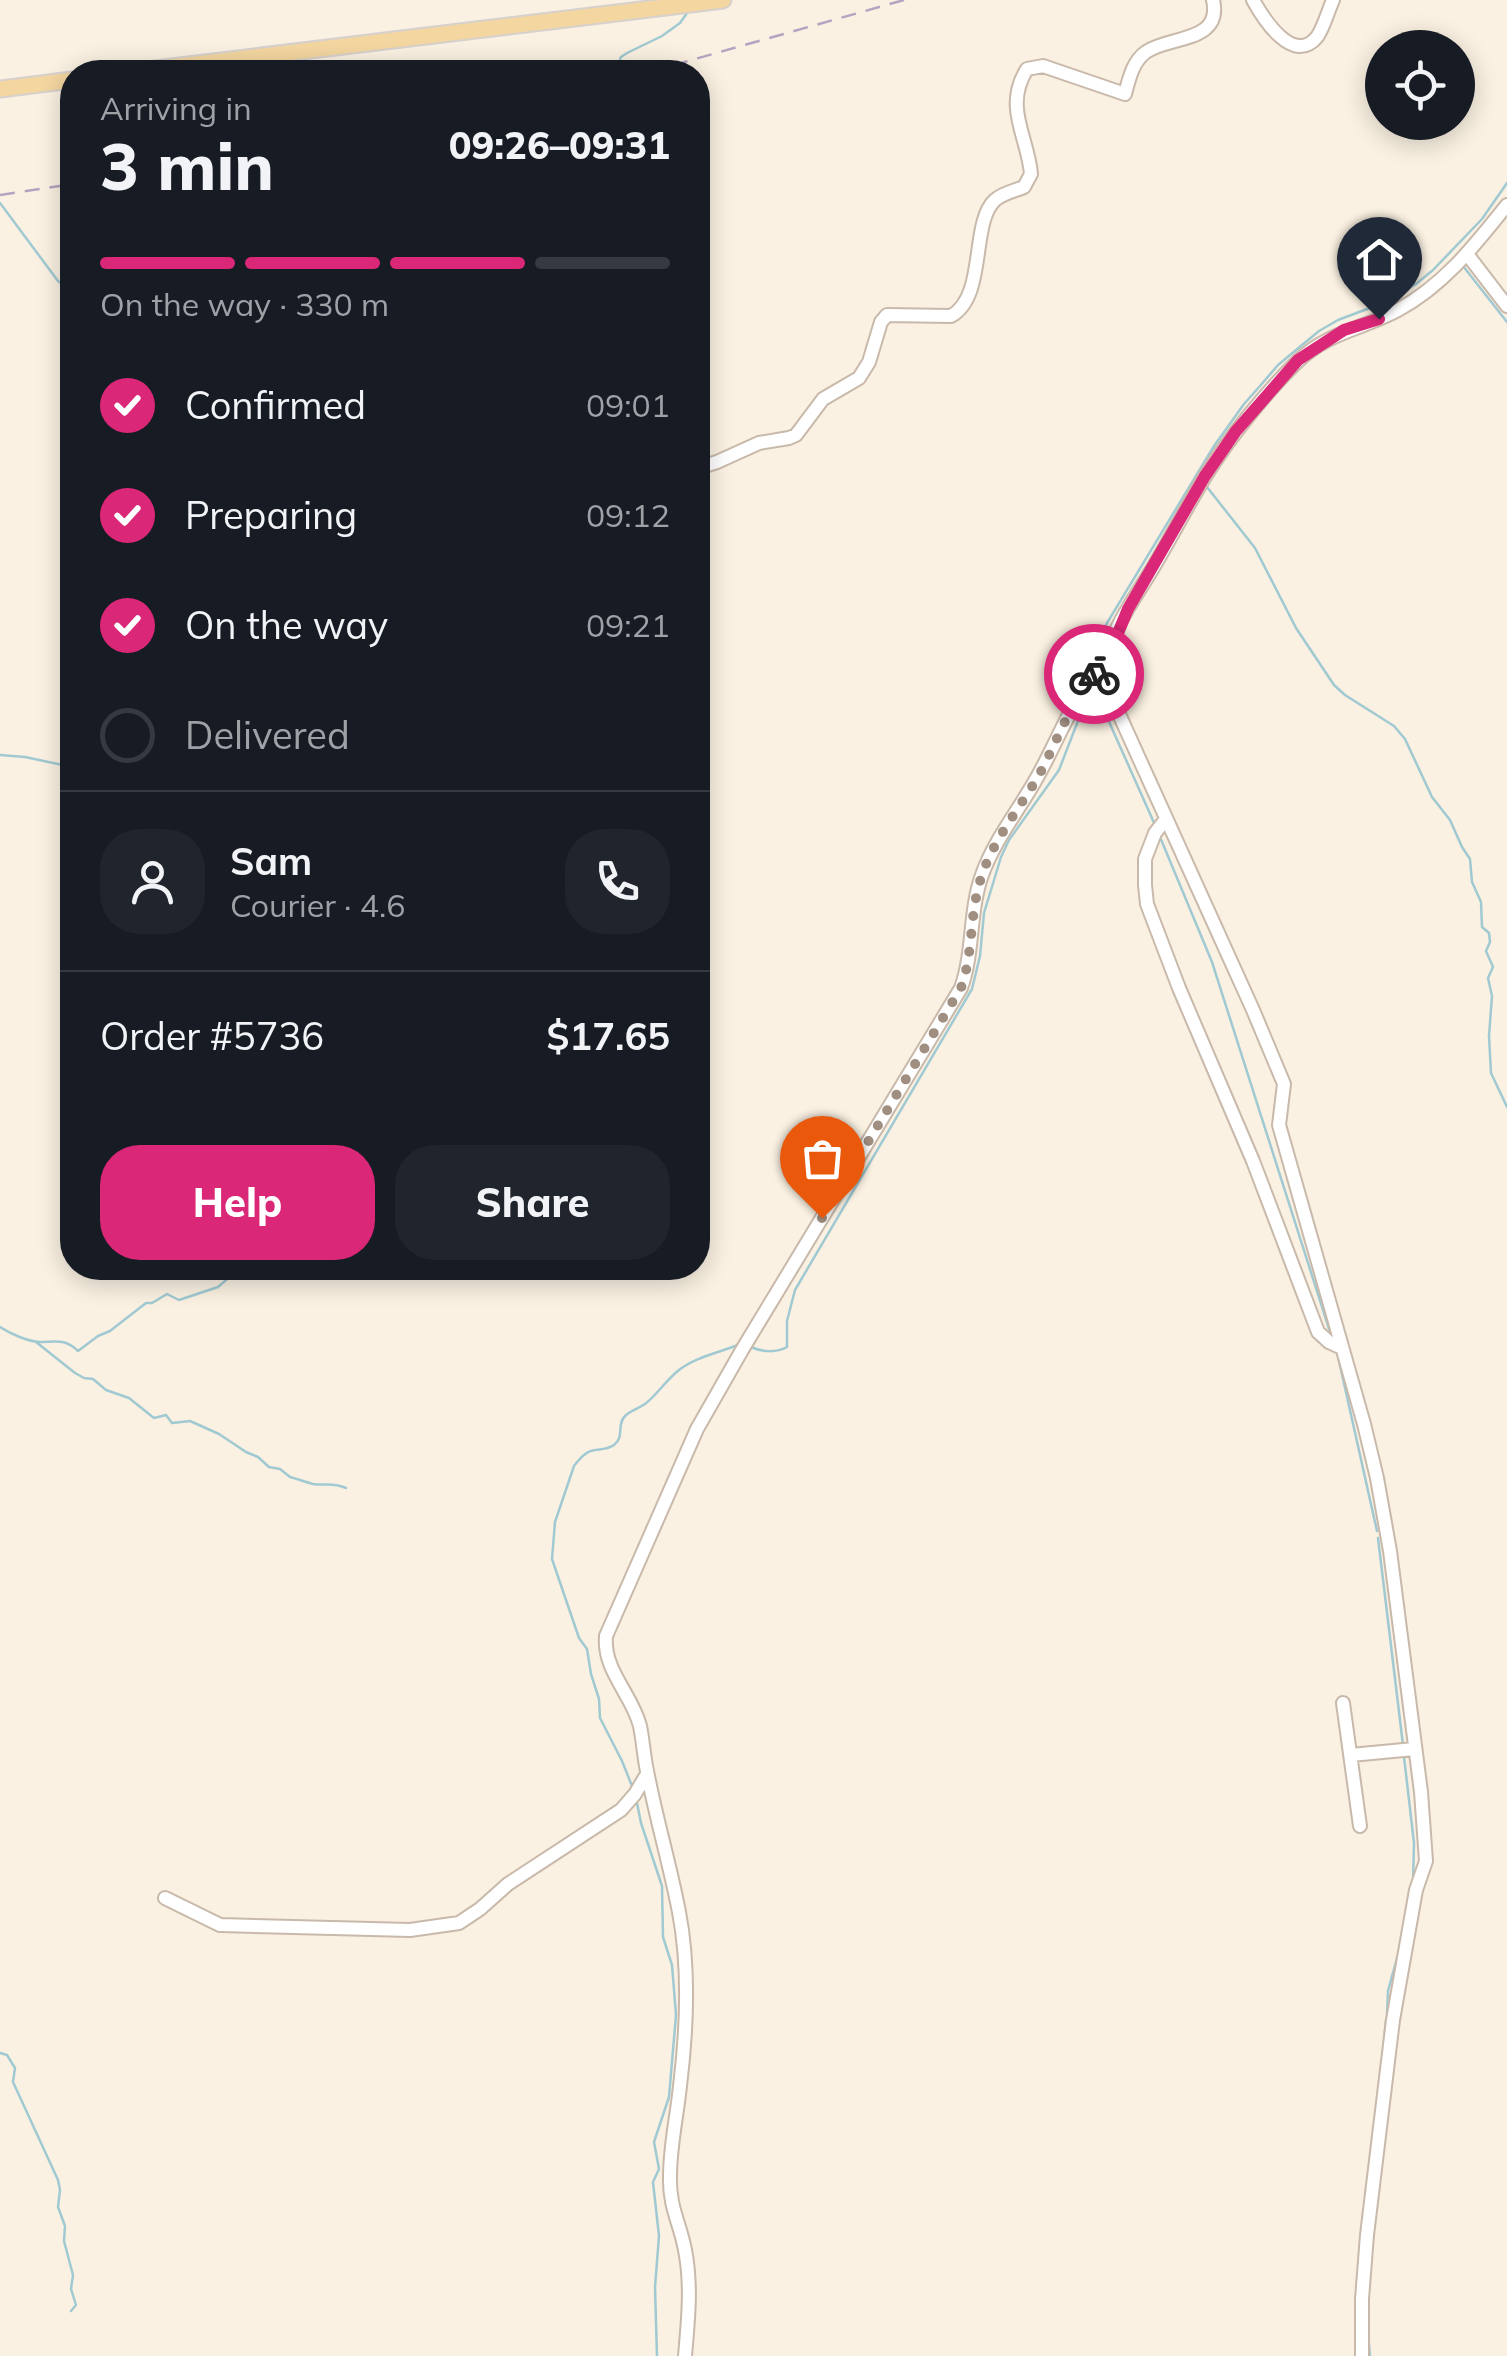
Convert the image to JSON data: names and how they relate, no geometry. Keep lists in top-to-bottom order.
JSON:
{
  "page": {
    "heading": ["3 min", "Arriving in", "09:26–09:31"],
    "panel": [
      "Sam",
      "Courier · 4.6",
      "Order #5736",
      "$17.65"
    ],
    "bar": "On the way · 330 m",
    "list": [
      ["Confirmed", "09:01"],
      ["Preparing", "09:12"],
      ["On the way", "09:21"],
      "Delivered"
    ],
    "buttons": ["Help", "Share"]
  }
}
